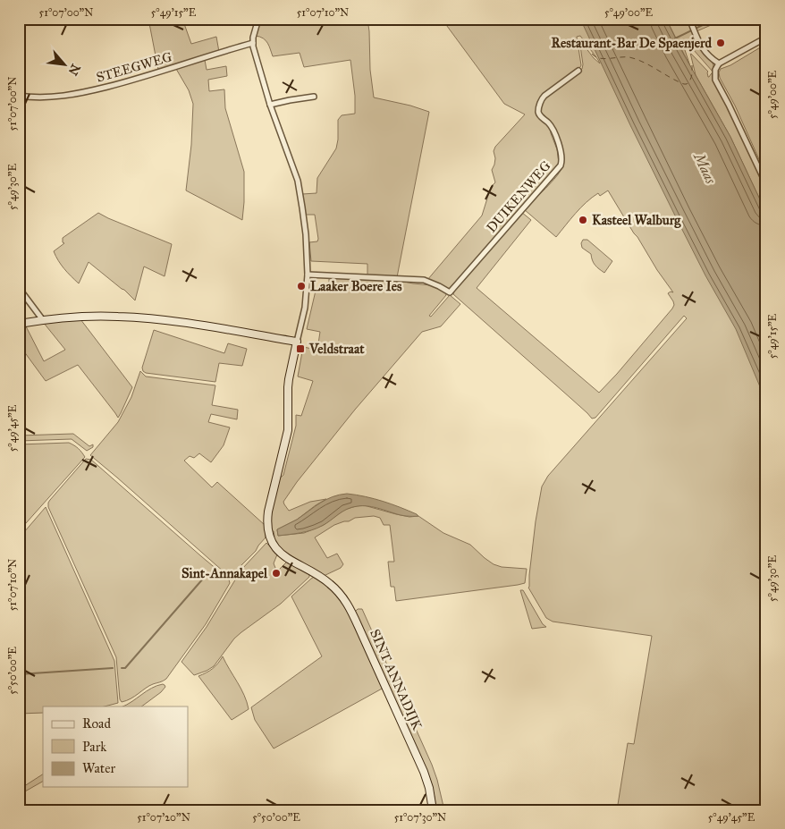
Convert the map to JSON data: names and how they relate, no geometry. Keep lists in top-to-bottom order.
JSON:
{
  "streets": {
    "street": ["STEEGWEG", "DUIKENWEG", "SINT ANNADIJK"]
  },
  "water": ["Maas"],
  "places": {
    "other": [
      "Restaurant-Bar De Spaenjerd",
      "Kasteel Walburg",
      "Laaker Boere Ies",
      "Sint-Annakapel"
    ],
    "transit": ["Veldstraat"]
  },
  "legend": ["Road", "Park", "Water"],
  "north": "bottom right",
  "coordinates": [
    "51°07'00\"N",
    "5°49'15\"E",
    "51°07'10\"N",
    "5°49'00\"E",
    "5°49'30\"E",
    "5°49'45\"E",
    "5°50'00\"E",
    "51°07'20\"N",
    "51°07'30\"N"
  ]
}
